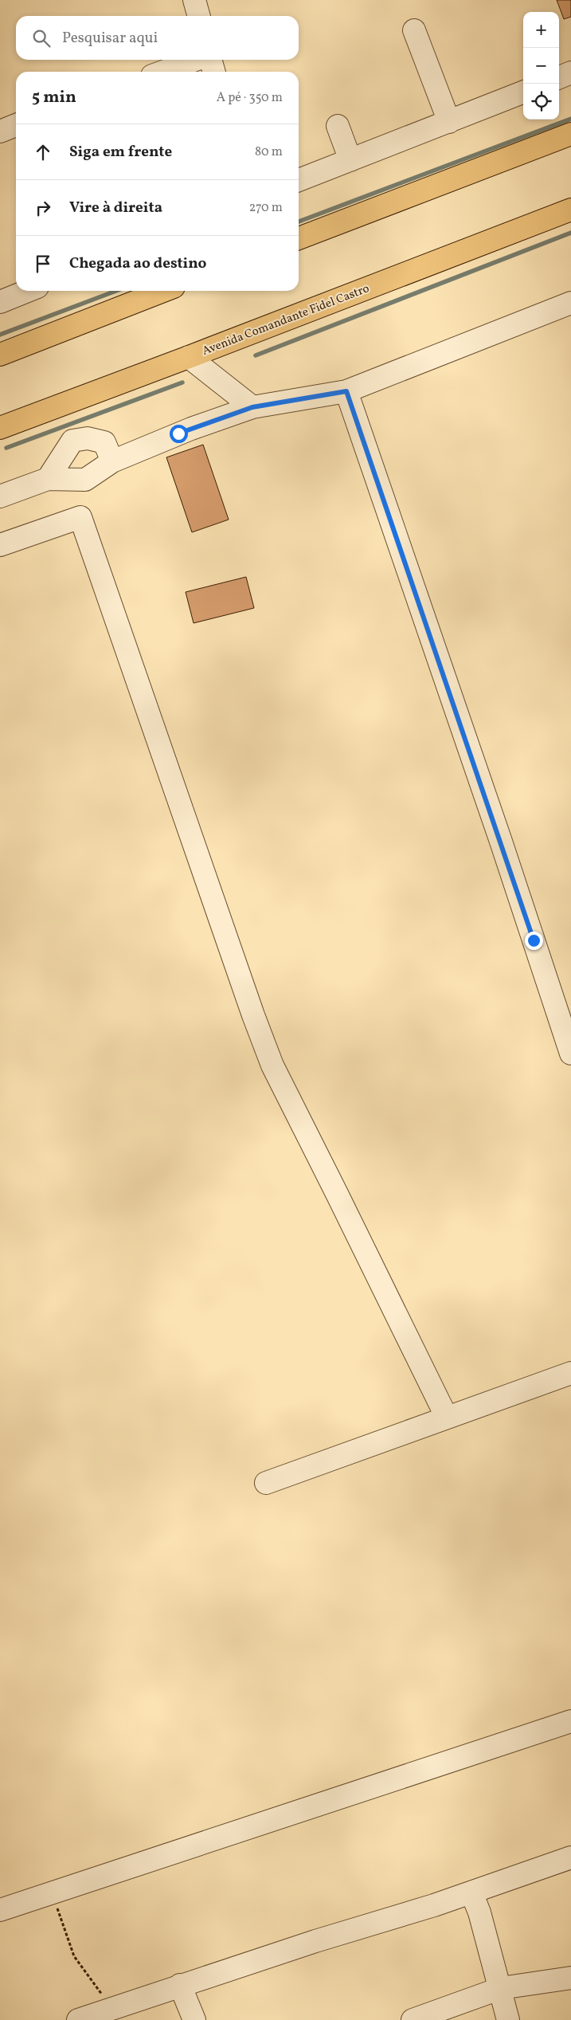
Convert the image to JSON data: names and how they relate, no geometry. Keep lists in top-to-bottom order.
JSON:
{
  "streets": {
    "highway": ["Avenida Comandante Fidel Castro"]
  },
  "page": {
    "map_buttons": ["+", "−"],
    "search": "Pesquisar aqui",
    "heading": ["5 min", "A pé · 350 m"],
    "list": [
      ["Siga em frente", "80 m"],
      ["Vire à direita", "270 m"],
      "Chegada ao destino"
    ]
  }
}
